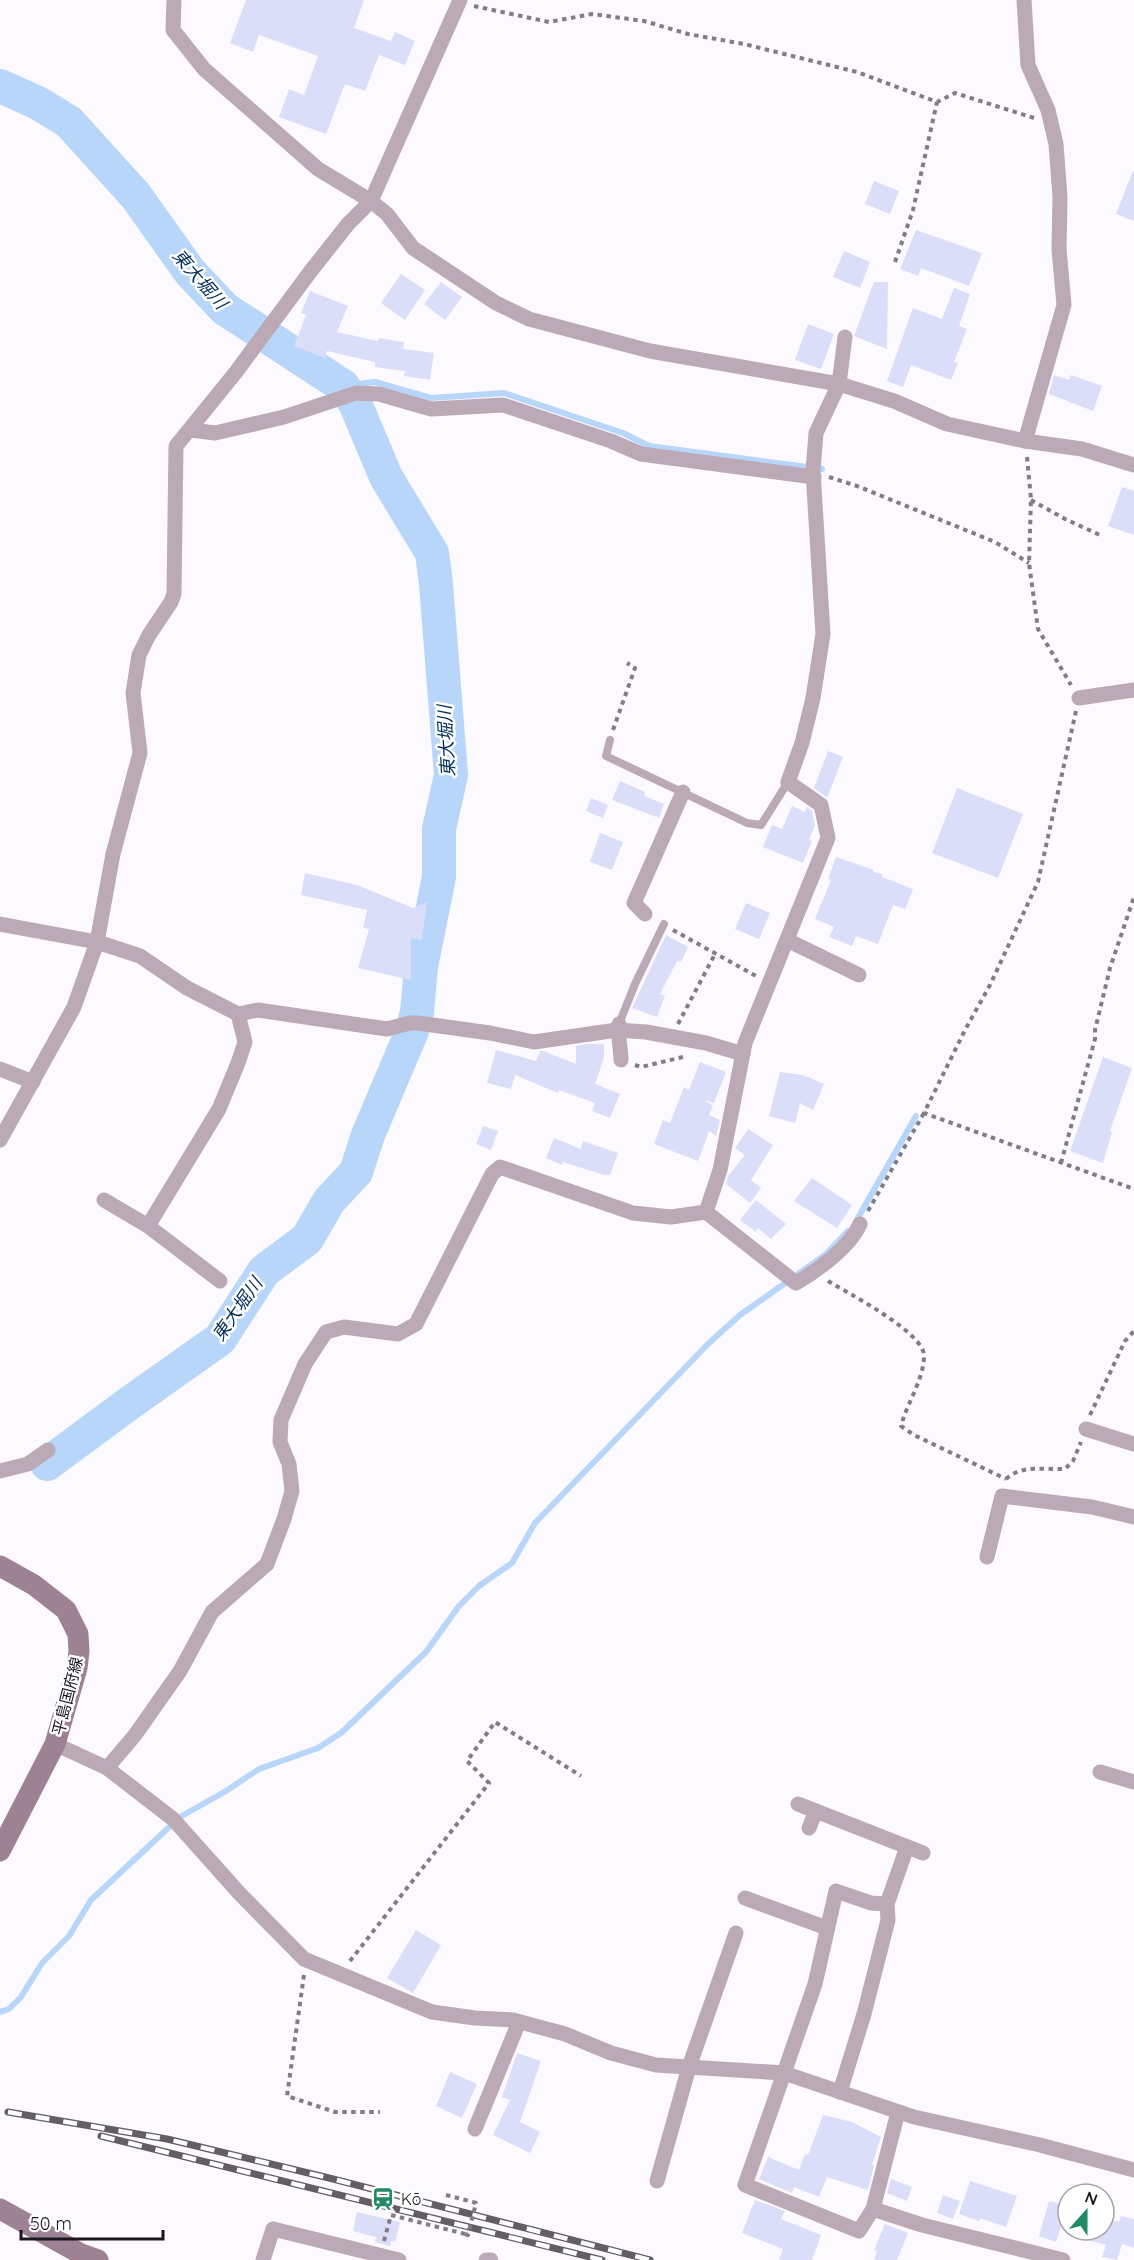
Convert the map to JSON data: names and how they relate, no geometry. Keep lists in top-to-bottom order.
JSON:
{
  "streets": {
    "main road": ["平島国府線"]
  },
  "water": ["東大堀川"],
  "places": {
    "station": ["Kō"]
  },
  "scale_bar": "50 m",
  "north": "top"
}
